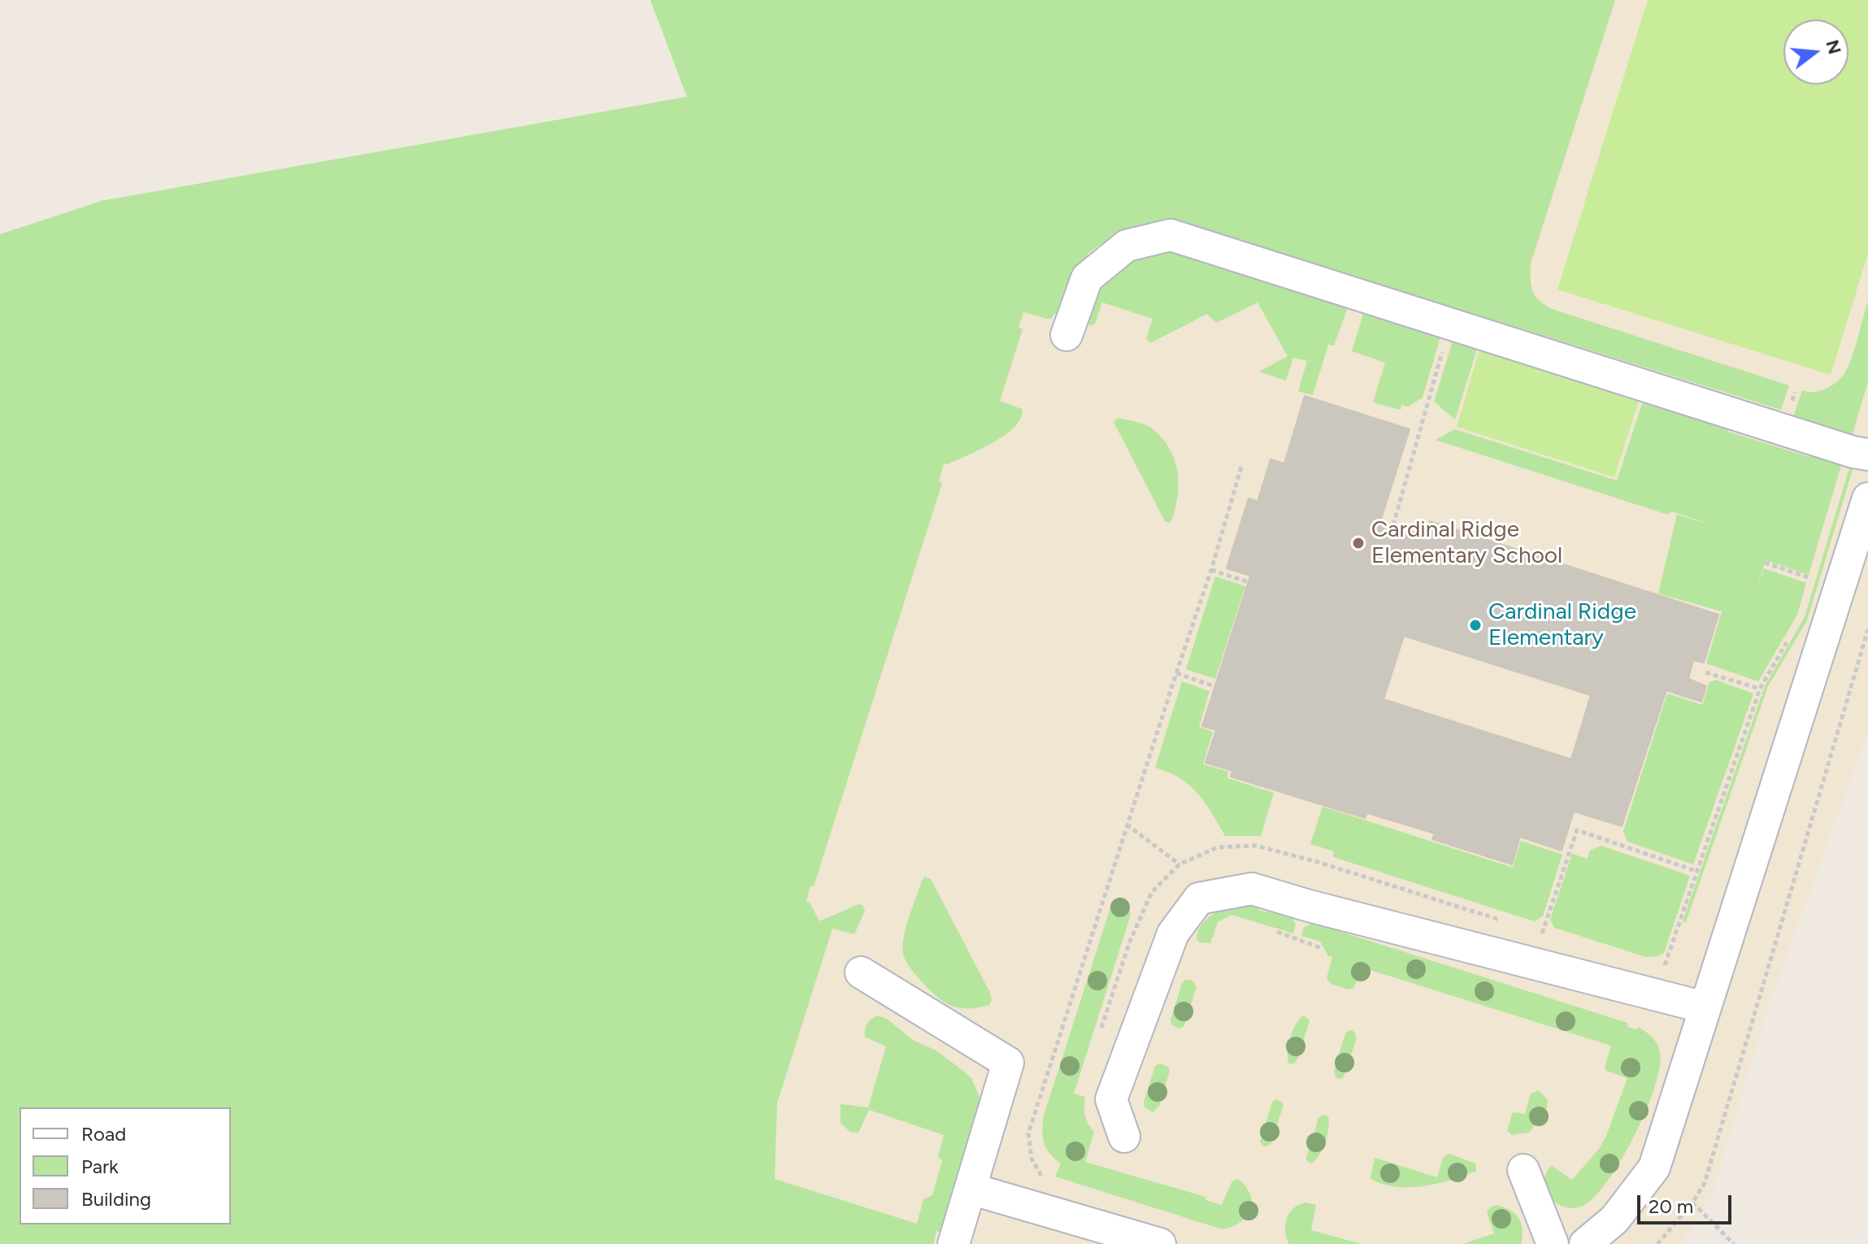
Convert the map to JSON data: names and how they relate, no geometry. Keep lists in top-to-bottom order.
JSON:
{
  "places": ["Cardinal Ridge Elementary School", "Cardinal Ridge Elementary"],
  "legend": ["Road", "Park", "Building"],
  "scale_bar": "20 m",
  "north": "right"
}
